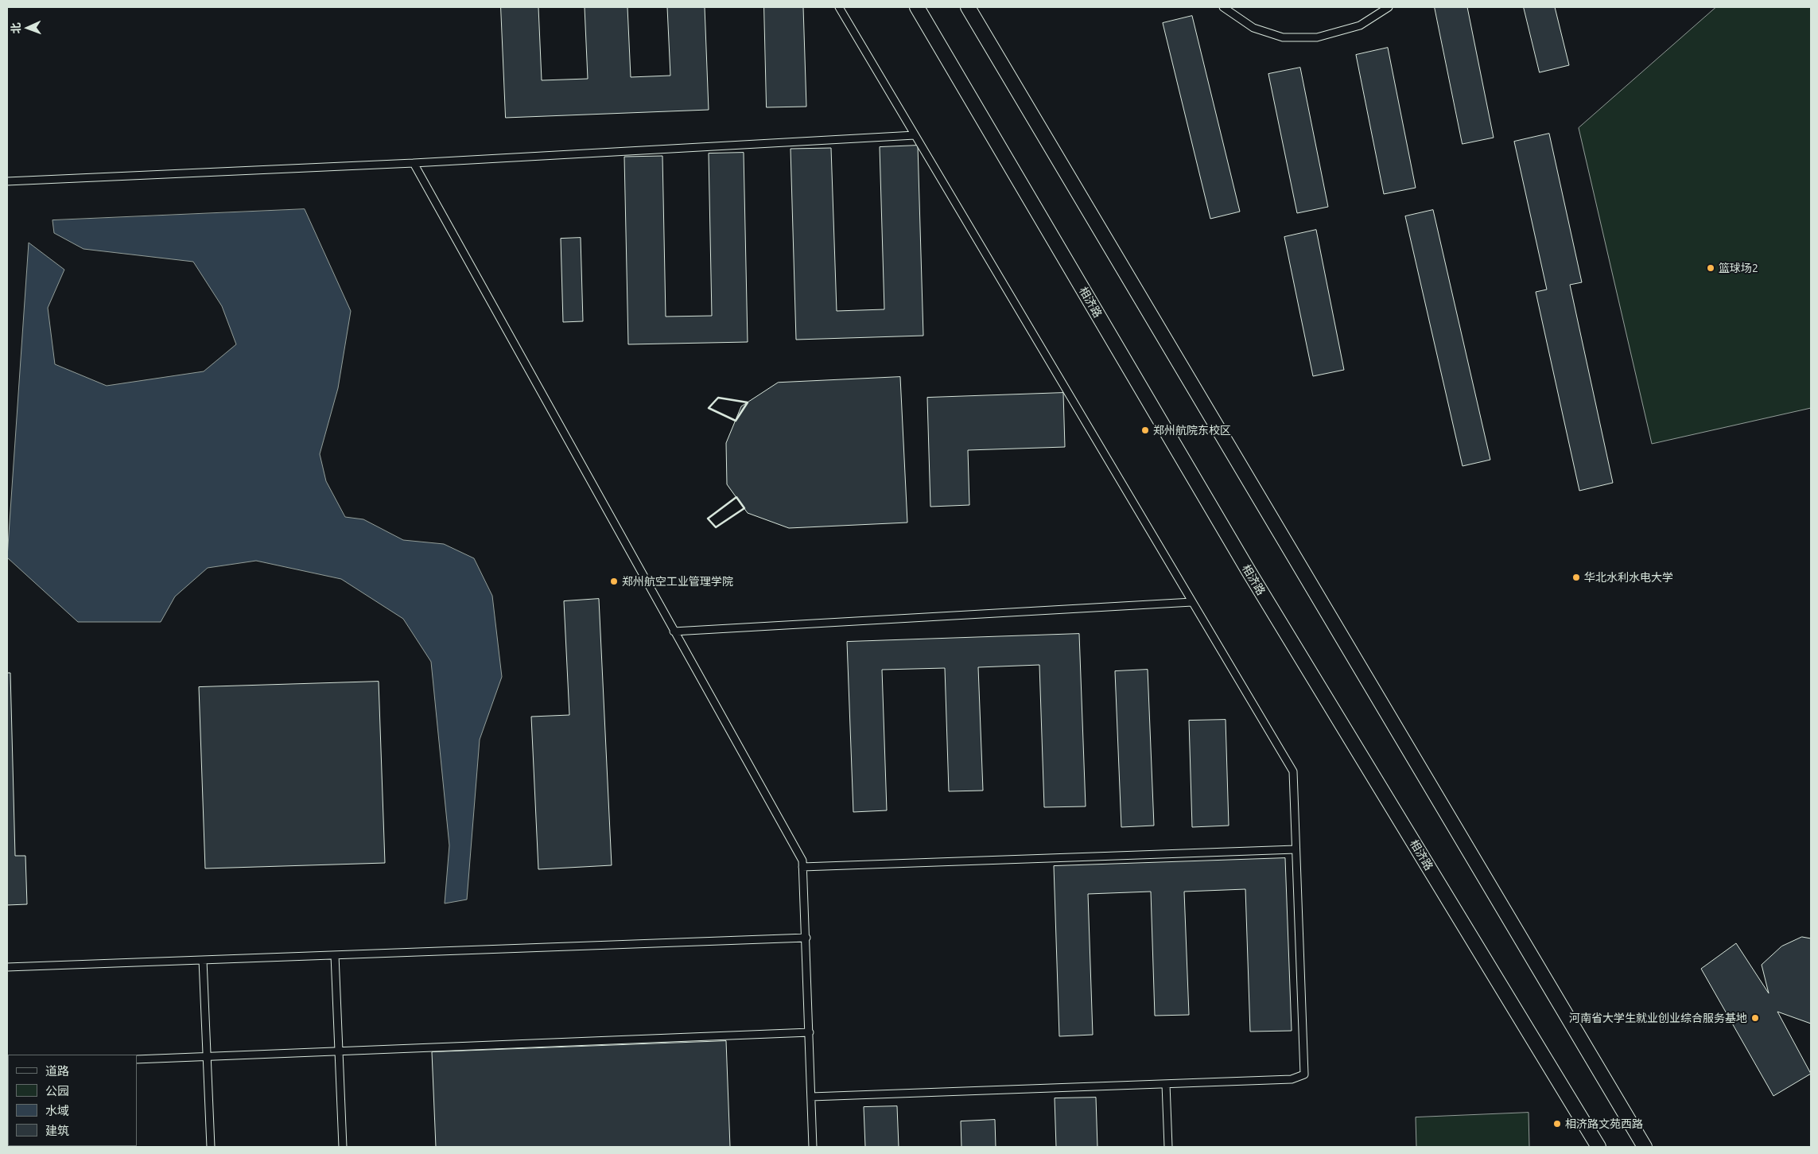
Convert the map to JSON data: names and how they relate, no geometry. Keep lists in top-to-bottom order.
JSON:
{
  "streets": {
    "street": ["相济路"]
  },
  "places": [
    "篮球场2",
    "郑州航院东校区",
    "华北水利水电大学",
    "郑州航空工业管理学院",
    "河南省大学生就业创业综合服务基地",
    "相济路文苑西路"
  ],
  "legend": [
    "道路",
    "公园",
    "水域",
    "建筑"
  ],
  "north": "left"
}
